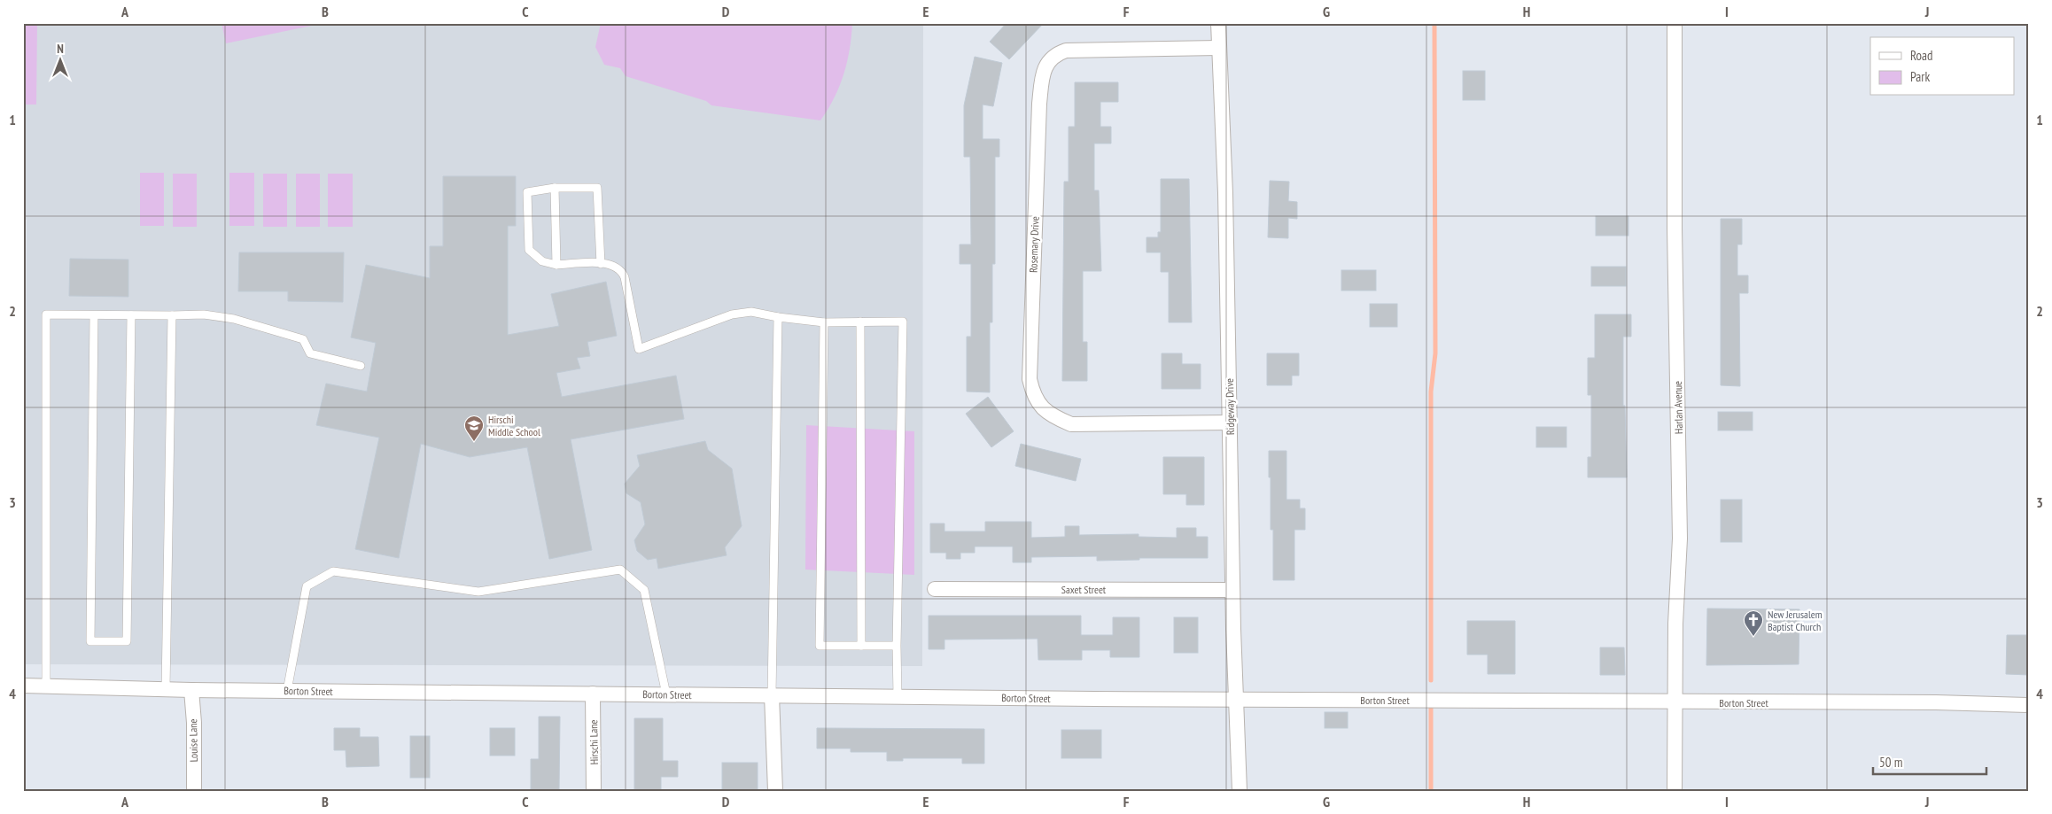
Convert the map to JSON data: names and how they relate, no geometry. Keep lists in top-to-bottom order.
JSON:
{
  "streets": {
    "street": [
      "Rosemary Drive",
      "Ridgeway Drive",
      "Harlan Avenue",
      "Saxet Street",
      "Borton Street",
      "Louise Lane",
      "Hirschi Lane"
    ]
  },
  "crossings": [
    ["Rosemary Drive", "Ridgeway Drive"],
    ["Ridgeway Drive", "Saxet Street"],
    ["Ridgeway Drive", "Borton Street"],
    ["Harlan Avenue", "Borton Street"],
    ["Borton Street", "Louise Lane"],
    ["Borton Street", "Hirschi Lane"]
  ],
  "places": {
    "school or university": ["Hirschi Middle School"],
    "church": ["New Jerusalem Baptist Church"]
  },
  "legend": ["Road", "Park"],
  "scale_bar": "50 m",
  "north": "top",
  "grid": {
    "columns": [
      "A",
      "B",
      "C",
      "D",
      "E",
      "F",
      "G",
      "H",
      "I",
      "J"
    ],
    "rows": [
      "1",
      "2",
      "3",
      "4"
    ]
  }
}
